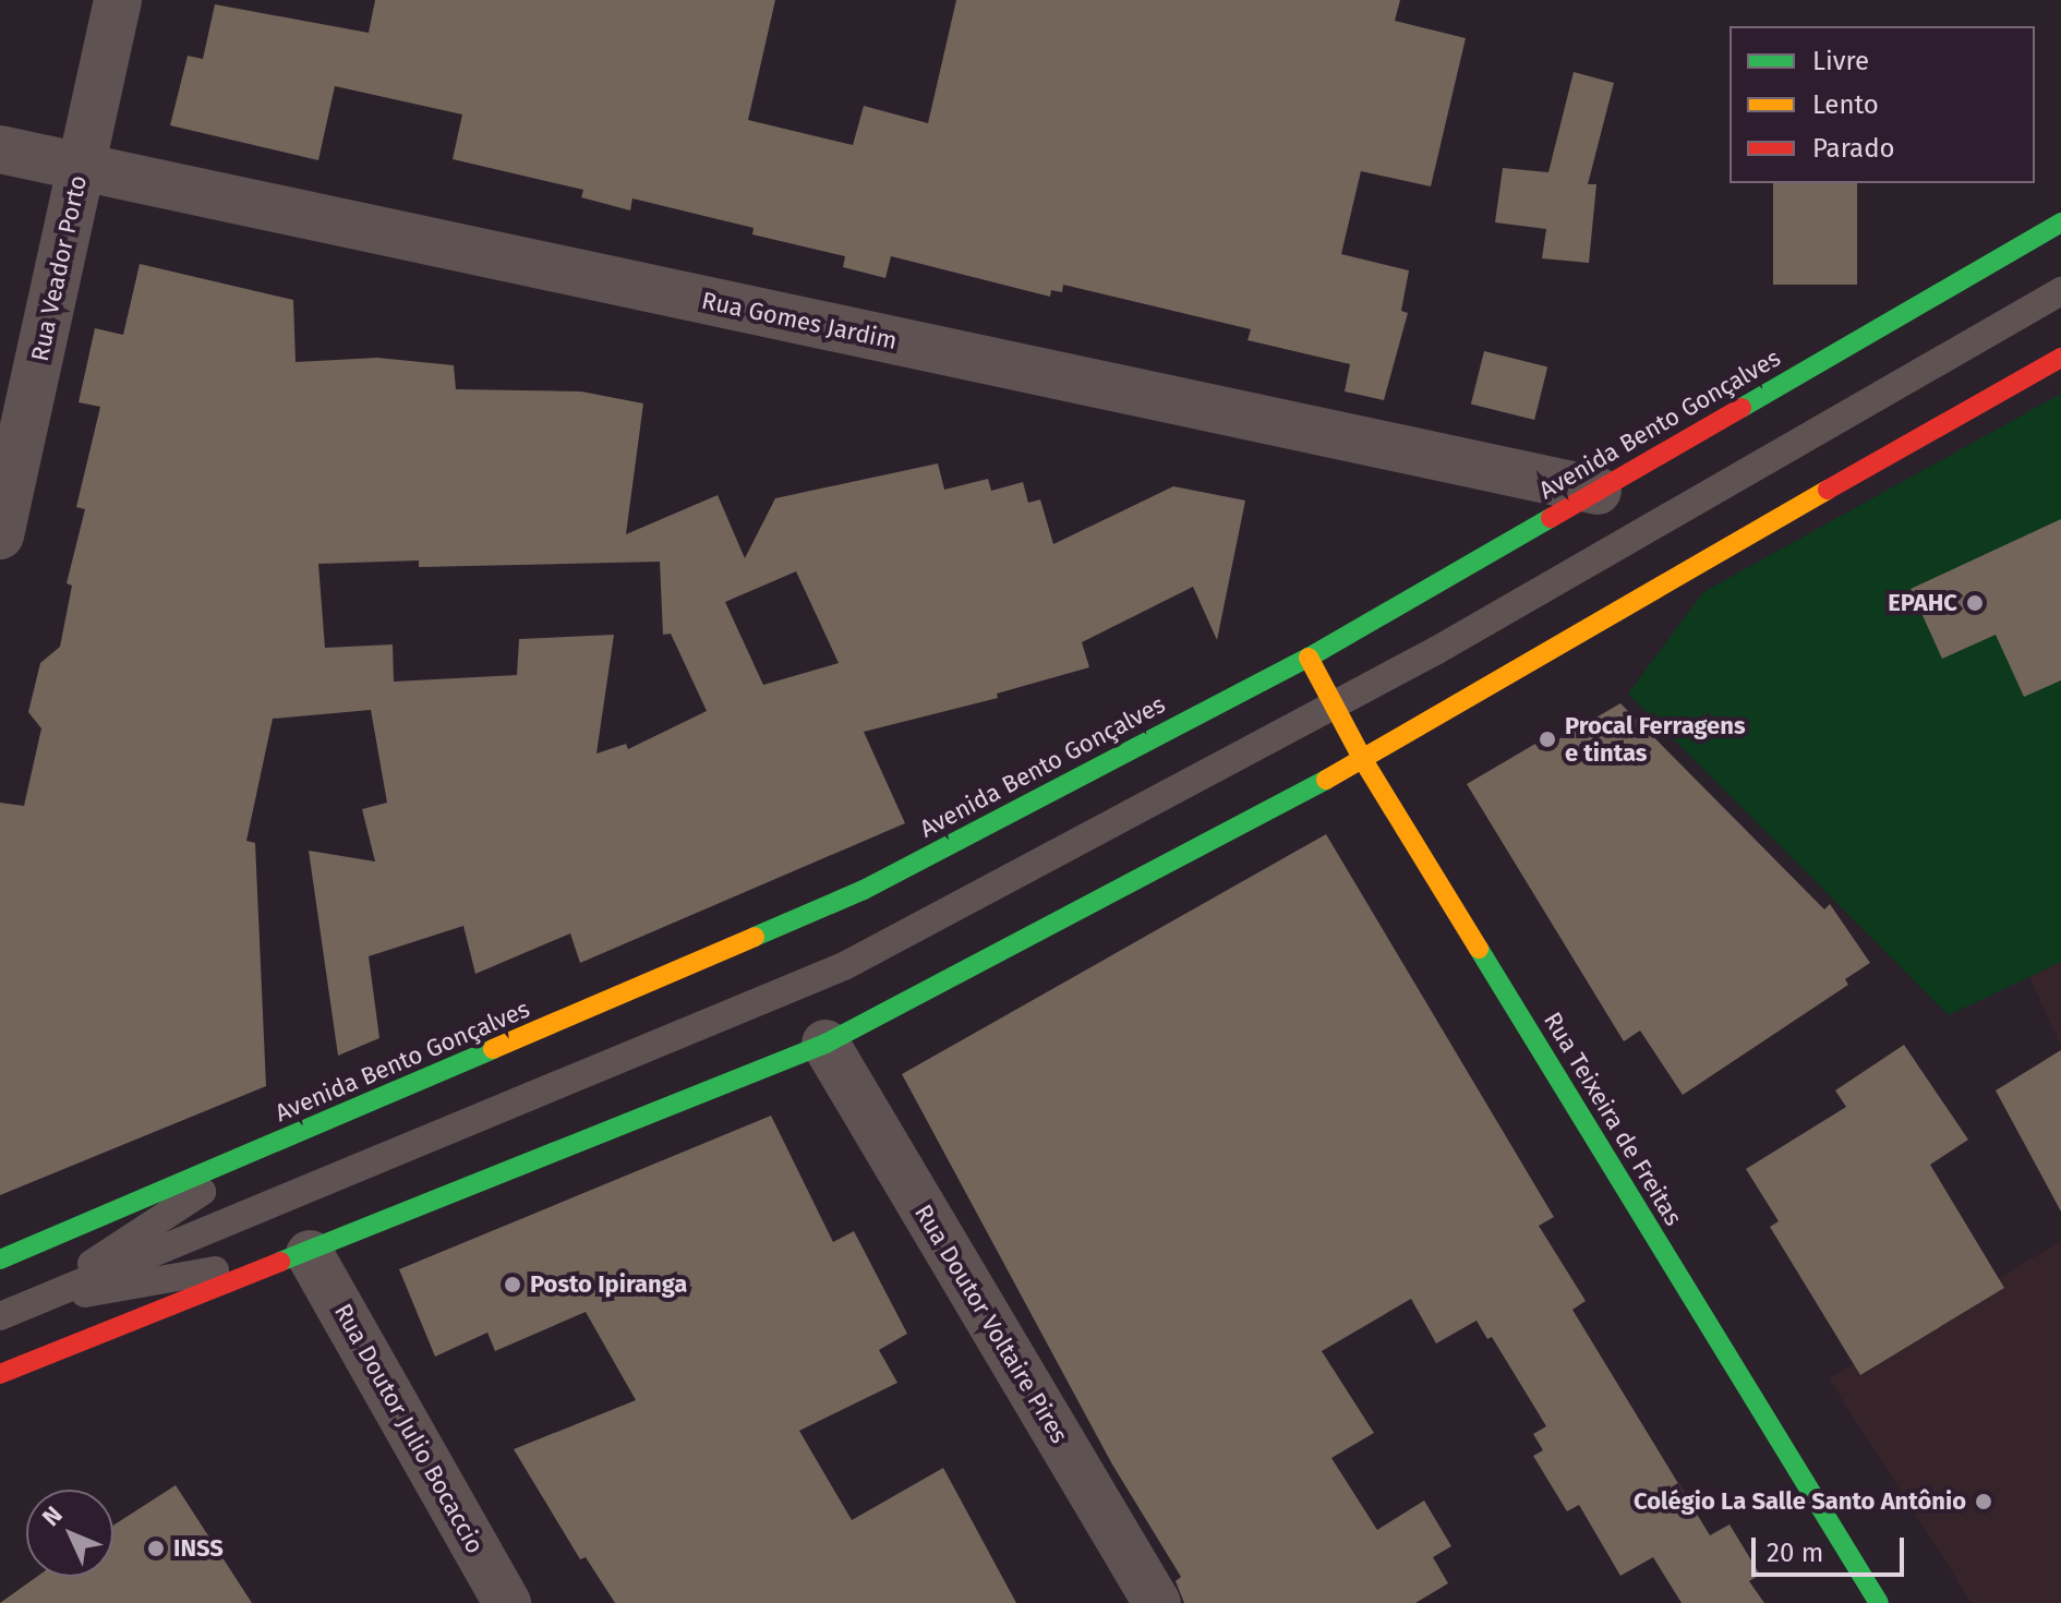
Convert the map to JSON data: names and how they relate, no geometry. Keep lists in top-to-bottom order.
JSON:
{
  "streets": {
    "main road": ["Avenida Bento Gonçalves", "Rua Teixeira de Freitas"],
    "street": [
      "Rua Veador Porto",
      "Rua Gomes Jardim",
      "Rua Doutor Voltaire Pires",
      "Rua Doutor Julio Bocaccio"
    ]
  },
  "crossings": [
    ["Rua Veador Porto", "Rua Gomes Jardim"],
    ["Rua Gomes Jardim", "Avenida Bento Gonçalves"],
    ["Avenida Bento Gonçalves", "Rua Teixeira de Freitas"]
  ],
  "places": [
    "EPAHC",
    "Procal Ferragens e tintas",
    "Posto Ipiranga",
    "Colégio La Salle Santo Antônio",
    "INSS"
  ],
  "legend": ["Livre", "Lento", "Parado"],
  "scale_bar": "20 m",
  "north": "top left"
}
